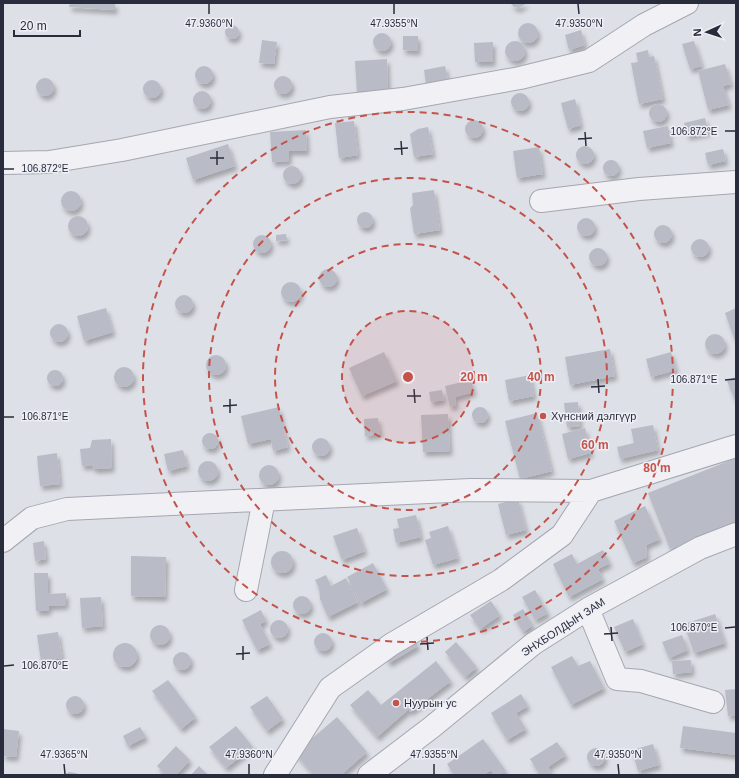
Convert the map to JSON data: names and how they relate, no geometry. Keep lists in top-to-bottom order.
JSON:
{
  "streets": {
    "street": ["ЭНХБОЛДЫН ЗАМ"]
  },
  "places": ["Хүнсний дэлгүүр", "Нуурын ус"],
  "scale_bar": "20 m",
  "north": "left",
  "coordinates": [
    "47.9360°N",
    "47.9355°N",
    "47.9350°N",
    "106.872°E",
    "106.871°E",
    "106.870°E",
    "47.9365°N"
  ],
  "rings": [
    "20 m",
    "40 m",
    "60 m",
    "80 m"
  ]
}
